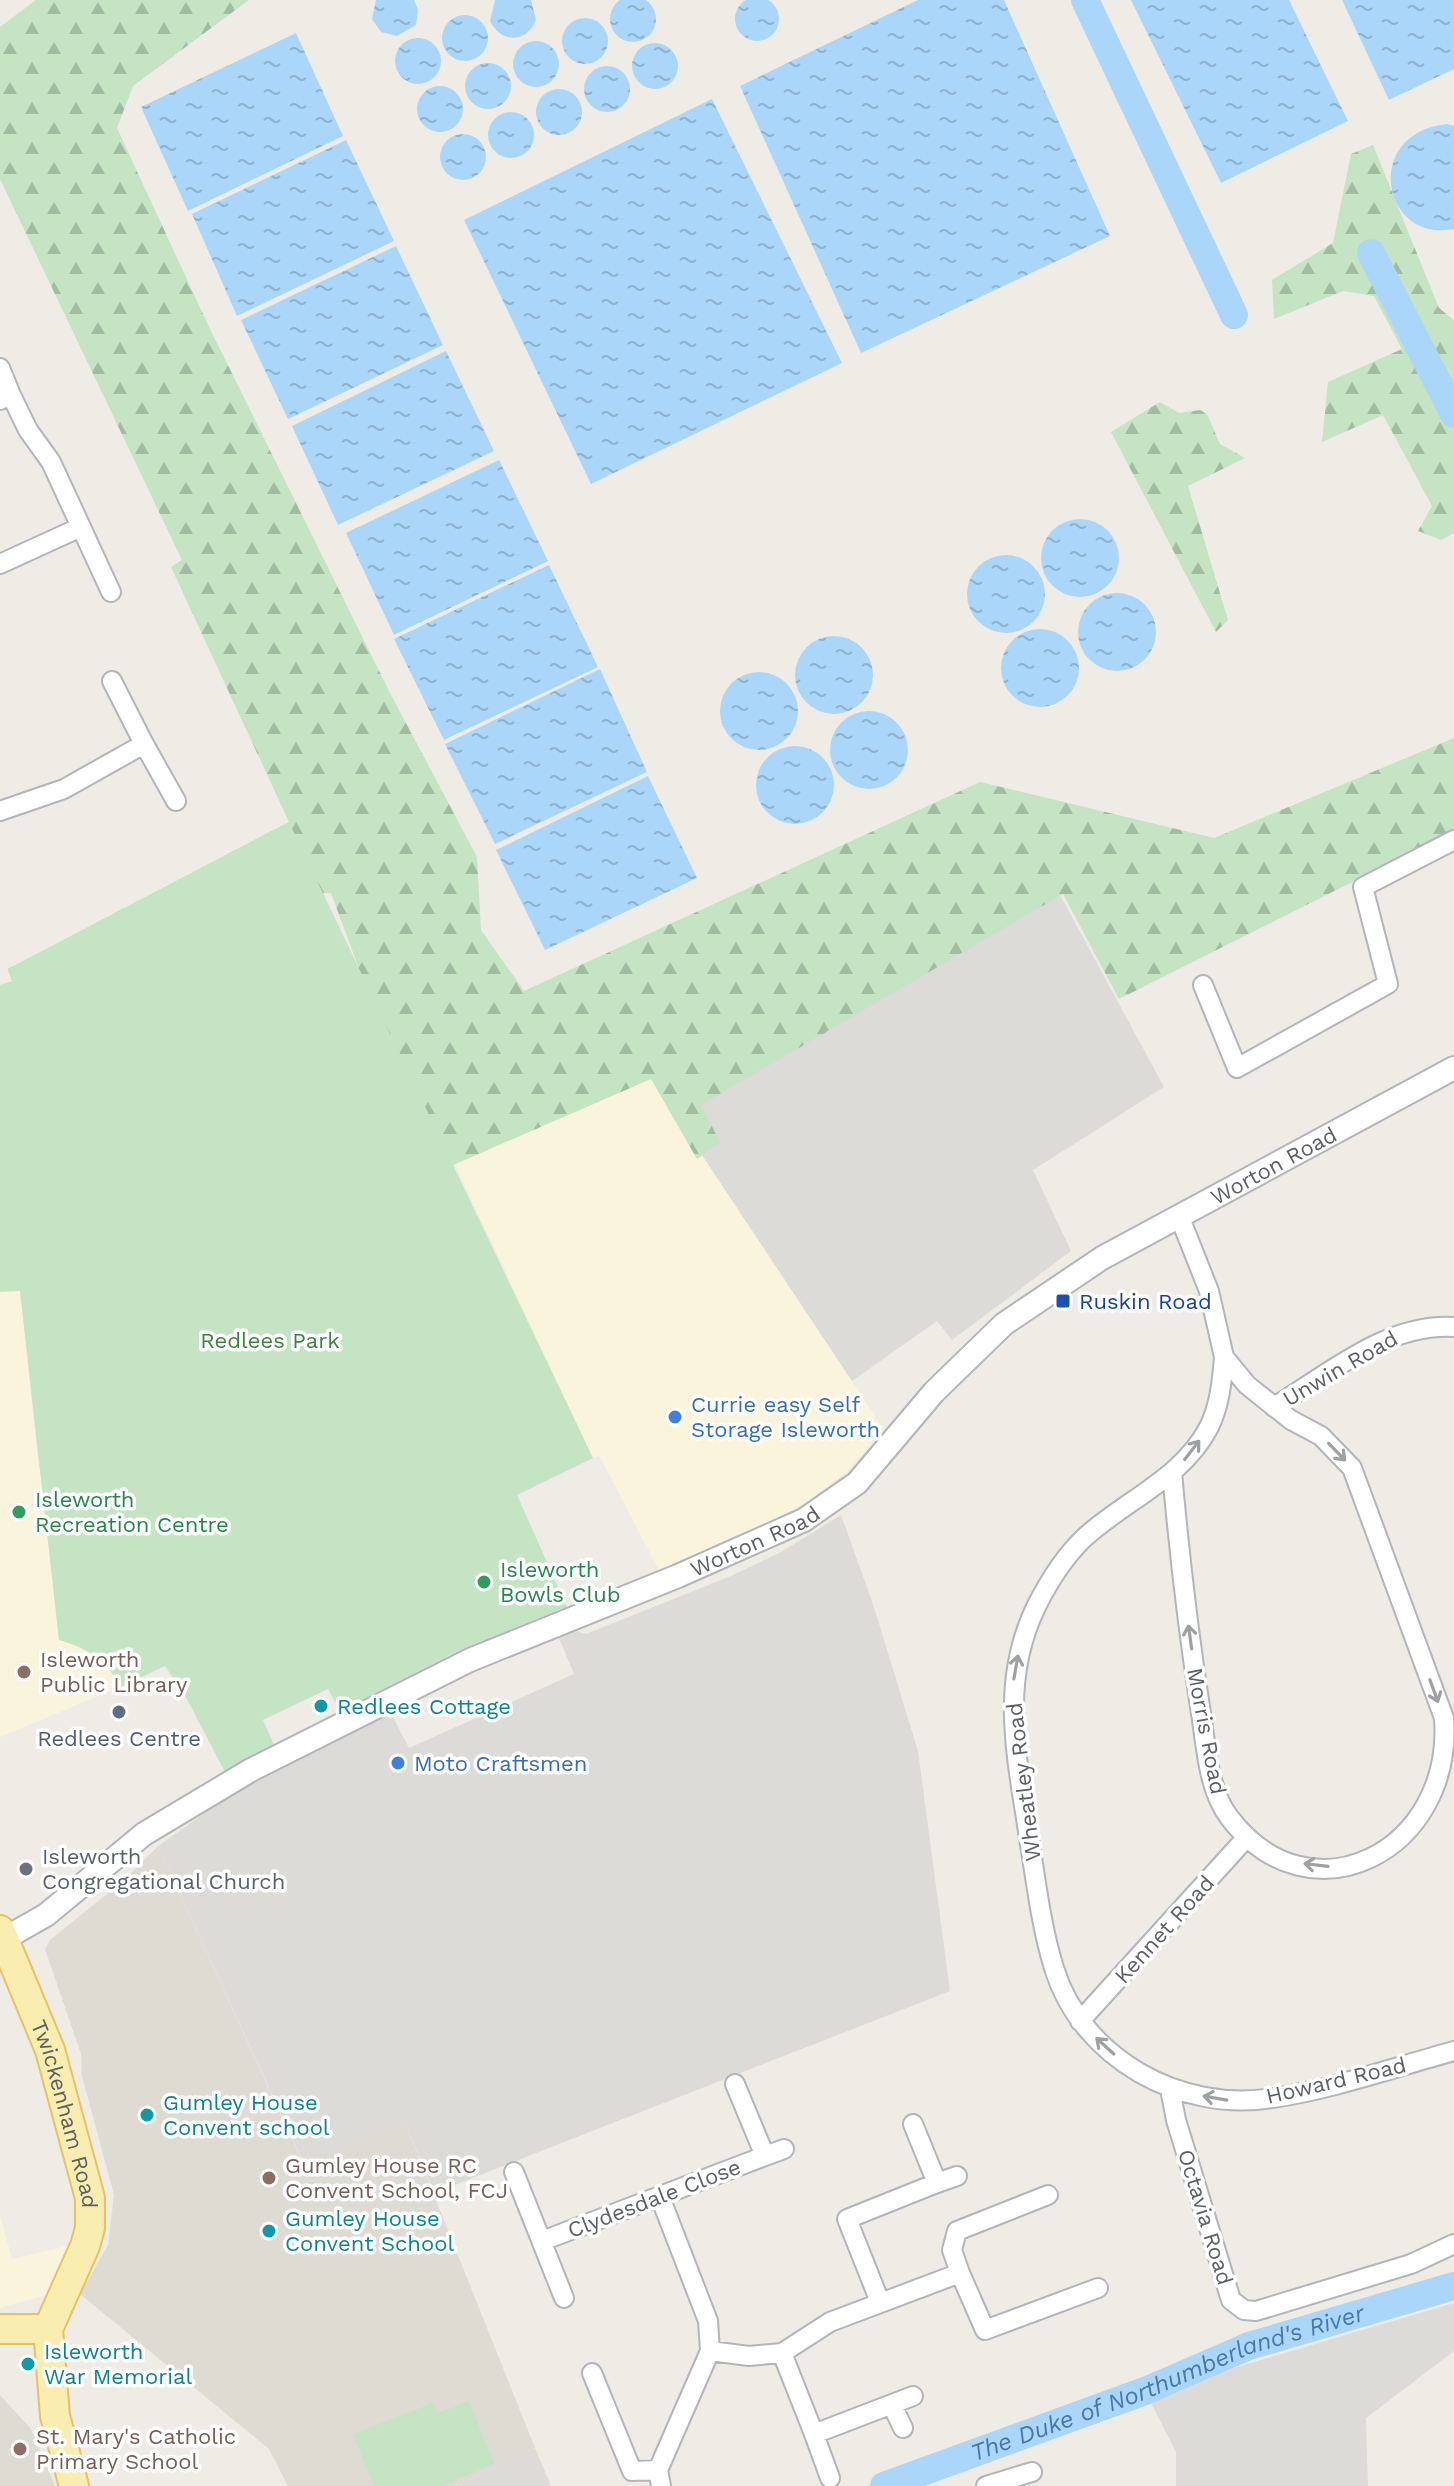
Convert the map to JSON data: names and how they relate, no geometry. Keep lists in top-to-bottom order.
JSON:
{
  "streets": {
    "main road": ["Twickenham Road"],
    "street": [
      "Worton Road",
      "Unwin Road",
      "Morris Road",
      "Wheatley Road",
      "Kennet Road",
      "Howard Road",
      "Clydesdale Close",
      "Octavia Road"
    ]
  },
  "crossings": [
    ["Worton Road", "Twickenham Road"],
    ["Unwin Road", "Morris Road"],
    ["Morris Road", "Wheatley Road"],
    ["Morris Road", "Kennet Road"],
    ["Wheatley Road", "Kennet Road"],
    ["Wheatley Road", "Howard Road"],
    ["Wheatley Road", "Octavia Road"],
    ["Howard Road", "Octavia Road"]
  ],
  "one_way": ["Wheatley Road", "Howard Road"],
  "water": ["The Duke of Northumberland's River"],
  "parks": ["Redlees Park"],
  "places": {
    "transit": ["Ruskin Road"],
    "other": [
      "Currie easy Self Storage Isleworth",
      "Isleworth Recreation Centre",
      "Isleworth Bowls Club",
      "Isleworth Public Library",
      "Redlees Cottage",
      "Redlees Centre",
      "Moto Craftsmen",
      "Isleworth Congregational Church",
      "Gumley House Convent school",
      "Gumley House RC Convent School, FCJ",
      "Gumley House Convent School",
      "Isleworth War Memorial",
      "St. Mary's Catholic Primary School"
    ]
  }
}
